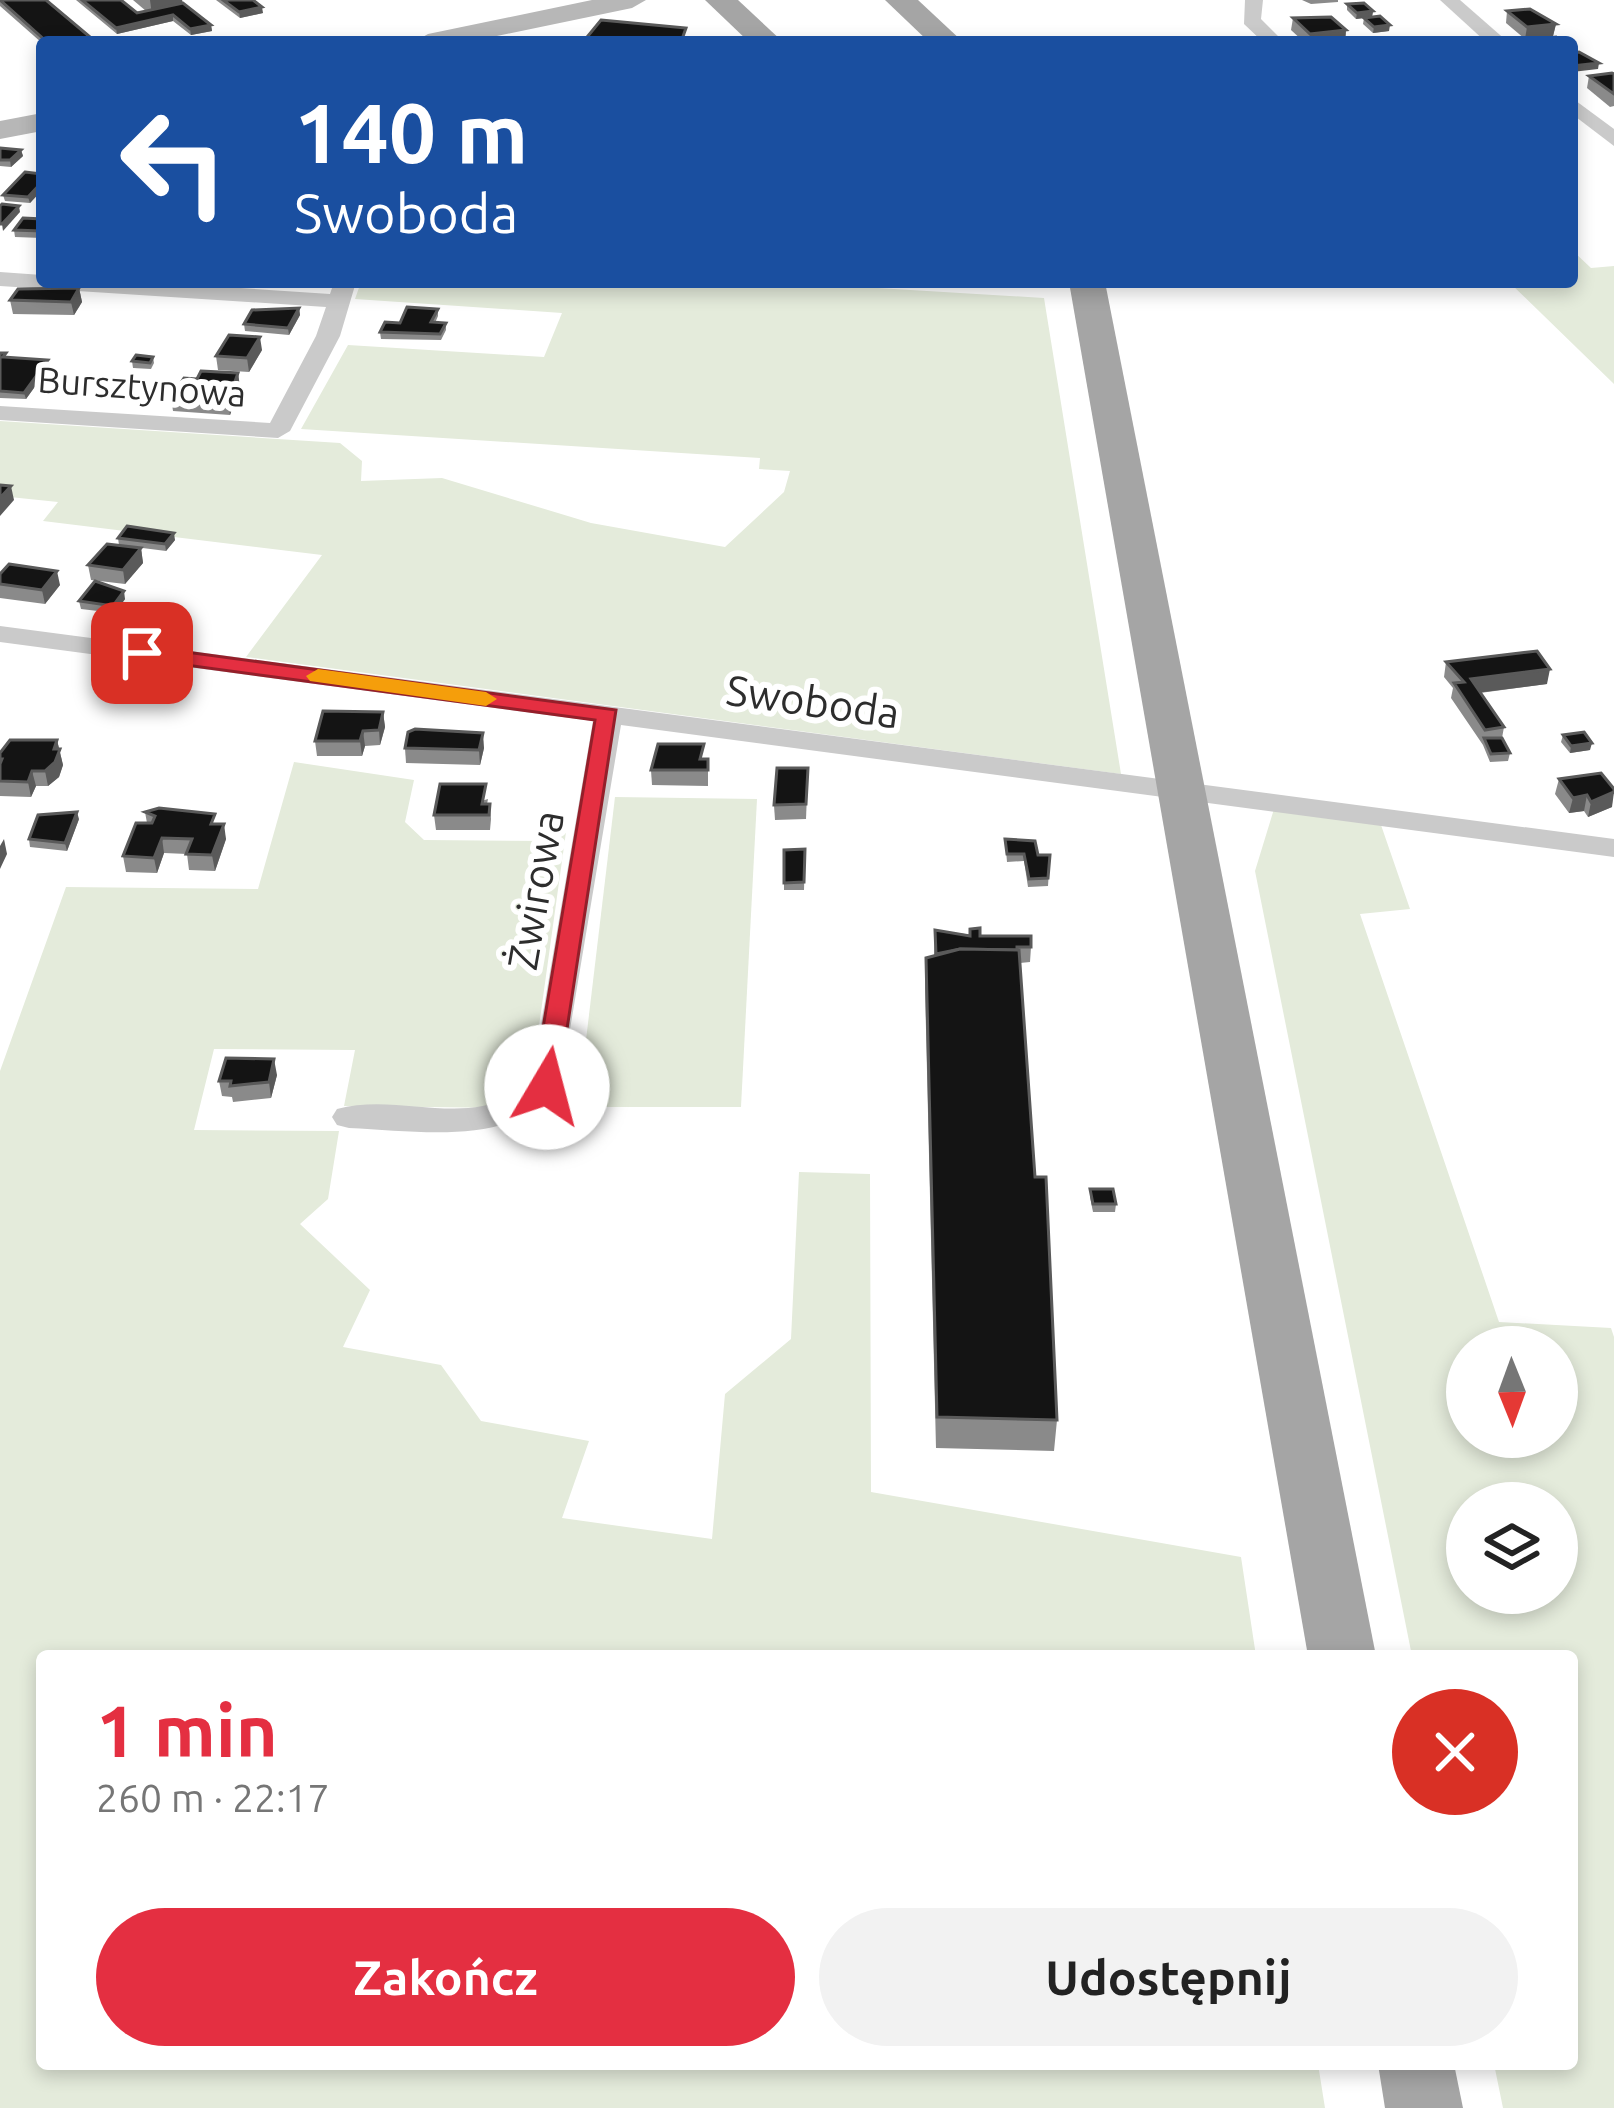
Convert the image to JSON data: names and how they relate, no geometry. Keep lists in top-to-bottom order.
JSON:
{
  "streets": {
    "street": ["Bursztynowa", "Swoboda", "Żwirowa"]
  },
  "crossings": [
    ["Swoboda", "Żwirowa"]
  ],
  "north": "bottom",
  "page": {
    "turn": ["140 m", "Swoboda"],
    "heading": ["1 min", "260 m · 22:17"],
    "buttons": ["Zakończ", "Udostępnij"]
  }
}
